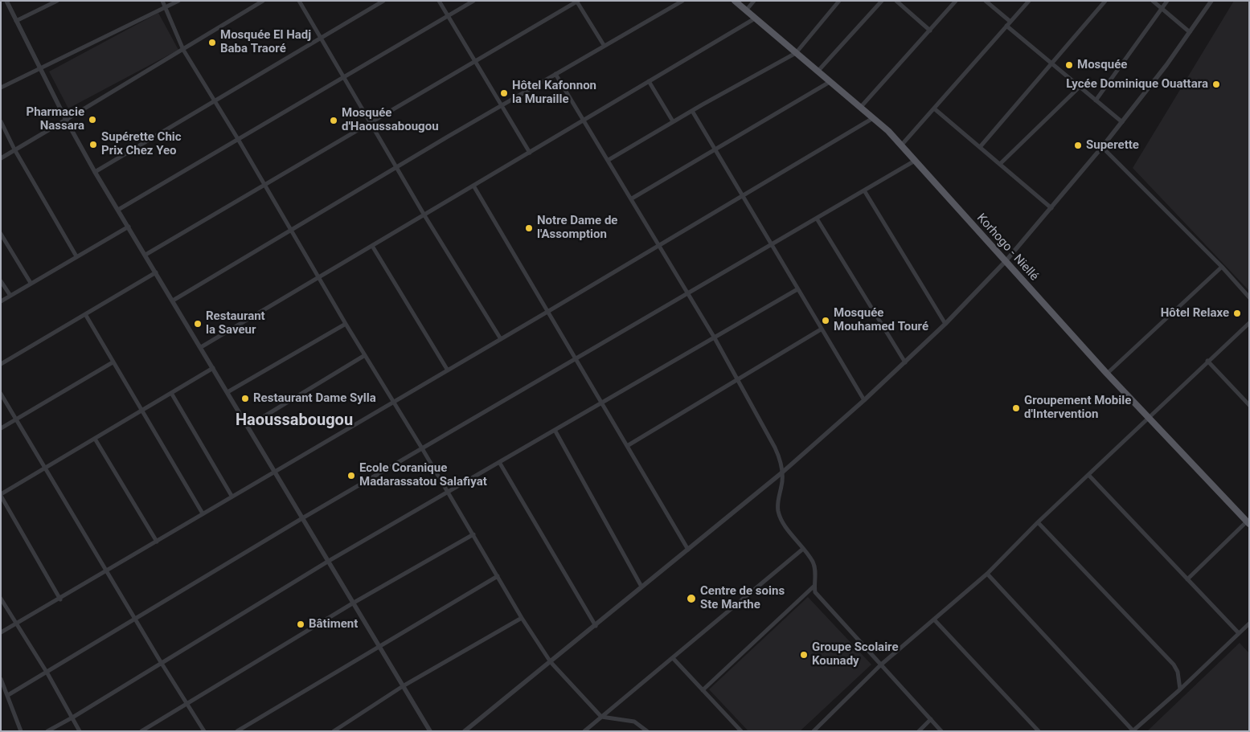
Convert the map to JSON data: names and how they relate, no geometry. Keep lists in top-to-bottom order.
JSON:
{
  "streets": {
    "main road": ["Korhogo - Niellé"]
  },
  "districts": ["Haoussabougou"],
  "places": [
    "Mosquée El Hadj Baba Traoré",
    "Mosquée",
    "Lycée Dominique Ouattara",
    "Hôtel Kafonnon la Muraille",
    "Pharmacie Nassara",
    "Mosquée d'Haoussabougou",
    "Supérette Chic Prix Chez Yeo",
    "Superette",
    "Notre Dame de l'Assomption",
    "Hôtel Relaxe",
    "Mosquée Mouhamed Touré",
    "Restaurant la Saveur",
    "Restaurant Dame Sylla",
    "Groupement Mobile d'Intervention",
    "Ecole Coranique Madarassatou Salafiyat",
    "Centre de soins Ste Marthe",
    "Bâtiment",
    "Groupe Scolaire Kounady"
  ]
}
